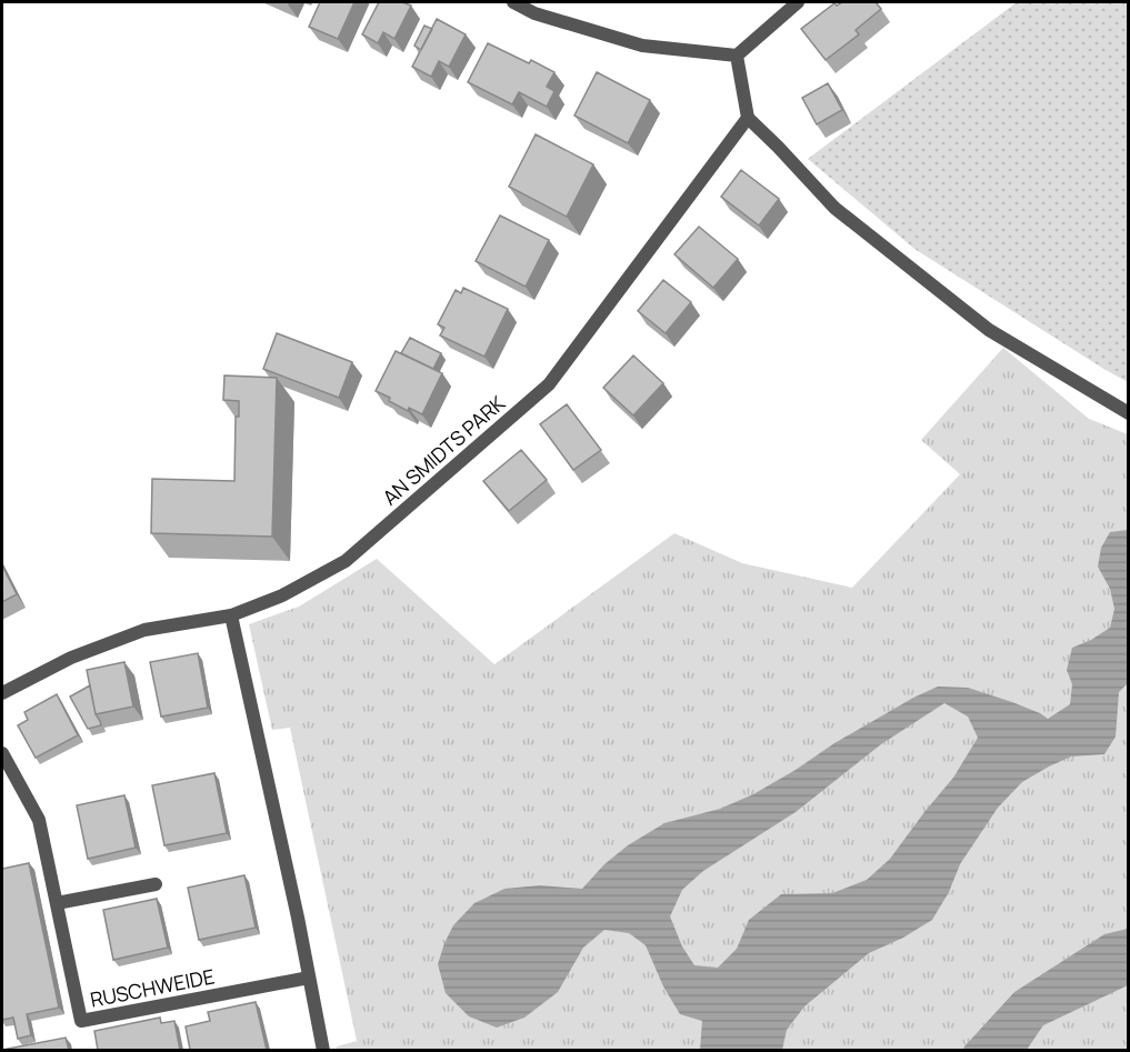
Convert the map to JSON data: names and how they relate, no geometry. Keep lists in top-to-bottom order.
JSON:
{
  "streets": {
    "street": ["AN SMIDTS PARK", "RUSCHWEIDE"]
  }
}
